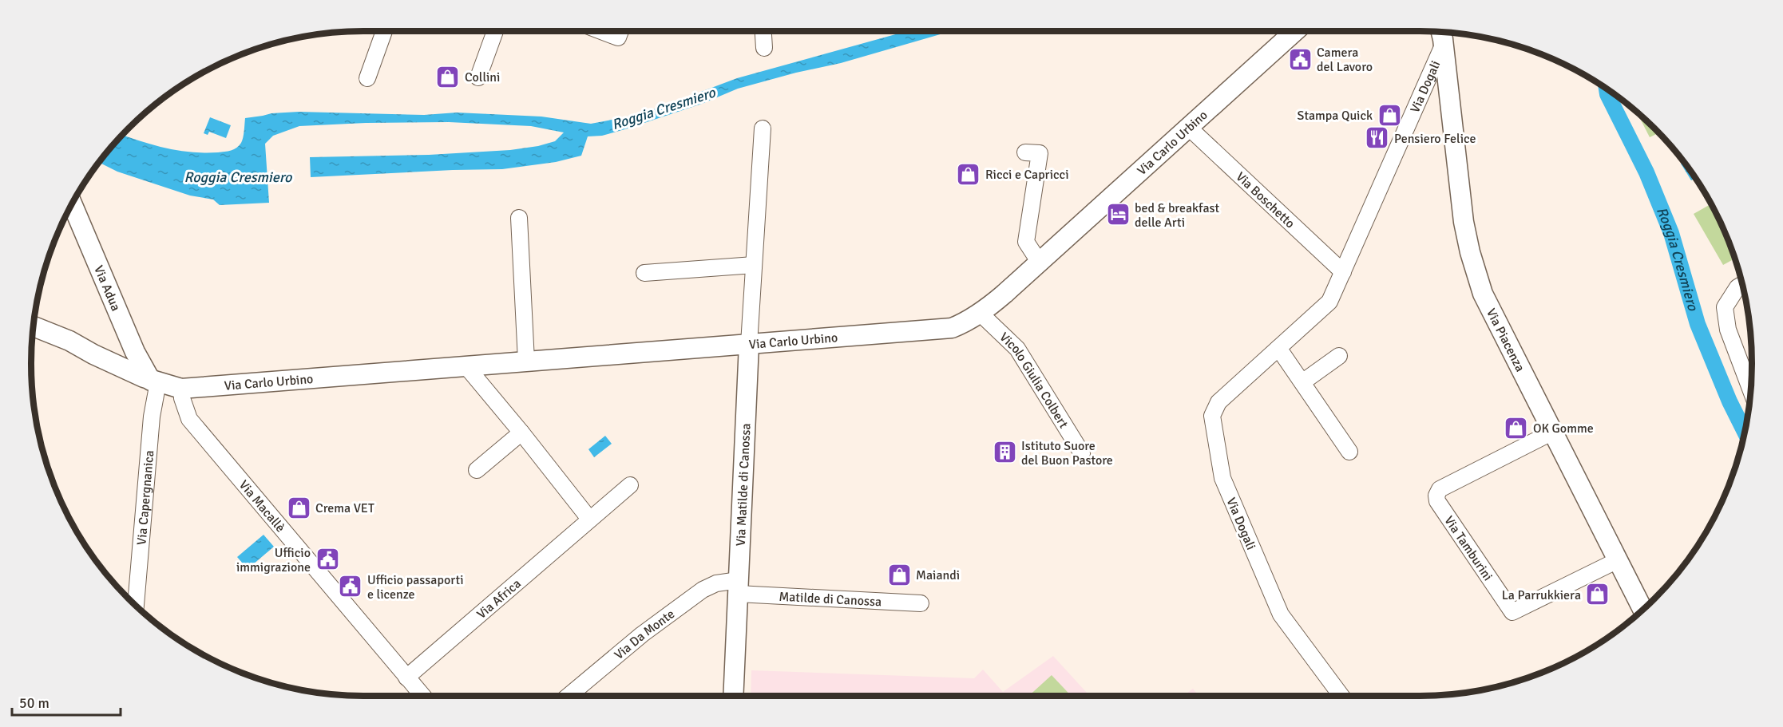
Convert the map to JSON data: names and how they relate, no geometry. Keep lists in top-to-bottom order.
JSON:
{
  "streets": {
    "street": [
      "Via Dogali",
      "Via Carlo Urbino",
      "Via Boschetto",
      "Via Adua",
      "Via Piacenza",
      "Vicolo Giulia Colbert",
      "Via Matilde di Canossa",
      "Via Capergnanica",
      "Via Macallè",
      "Via Tamburini",
      "Via Africa",
      "Matilde di Canossa",
      "Via Da Monte"
    ]
  },
  "crossings": [
    ["Via Dogali", "Via Boschetto"],
    ["Via Dogali", "Via Piacenza"],
    ["Via Carlo Urbino", "Via Boschetto"],
    ["Via Carlo Urbino", "Via Adua"],
    ["Via Carlo Urbino", "Vicolo Giulia Colbert"],
    ["Via Carlo Urbino", "Via Matilde di Canossa"],
    ["Via Carlo Urbino", "Via Capergnanica"],
    ["Via Carlo Urbino", "Via Macallè"],
    ["Via Adua", "Via Capergnanica"],
    ["Via Piacenza", "Via Tamburini"],
    ["Via Matilde di Canossa", "Matilde di Canossa"],
    ["Via Matilde di Canossa", "Via Da Monte"],
    ["Via Macallè", "Via Africa"],
    ["Matilde di Canossa", "Via Da Monte"]
  ],
  "water": ["Roggia Cresmiero"],
  "places": {
    "public building": ["Camera del Lavoro", "Ufficio immigrazione", "Ufficio passaporti e licenze"],
    "shop": [
      "Collini",
      "Stampa Quick",
      "Ricci e Capricci",
      "OK Gomme",
      "Crema VET",
      "Maiandi",
      "La Parrukkiera"
    ],
    "restaurant": ["Pensiero Felice"],
    "hotel": ["bed & breakfast delle Arti"],
    "building": ["Istituto Suore del Buon Pastore"]
  },
  "scale_bar": "50 m"
}
